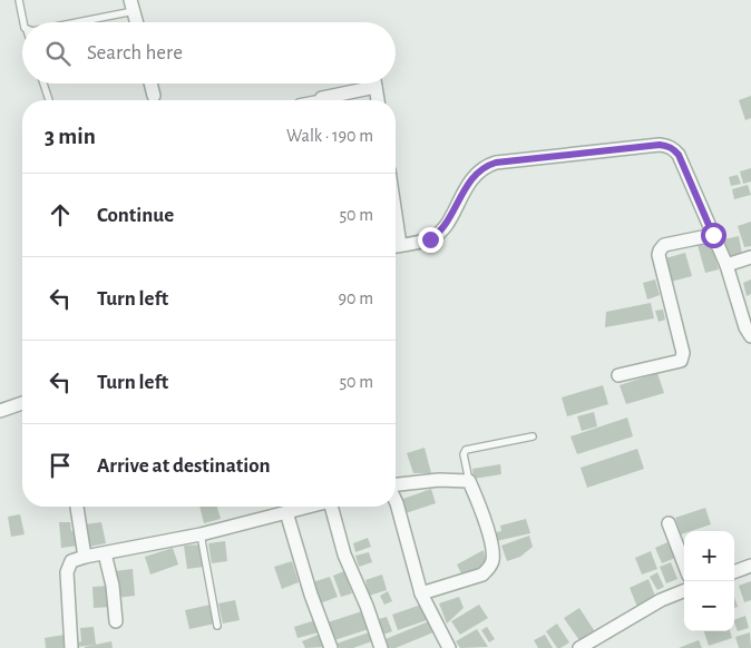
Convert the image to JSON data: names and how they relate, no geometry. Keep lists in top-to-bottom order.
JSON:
{
  "page": {
    "search": "Search here",
    "heading": ["3 min", "Walk · 190 m"],
    "list": [
      ["Continue", "50 m"],
      ["Turn left", "90 m"],
      ["Turn left", "50 m"],
      "Arrive at destination"
    ],
    "map_buttons": ["+", "−"]
  }
}
